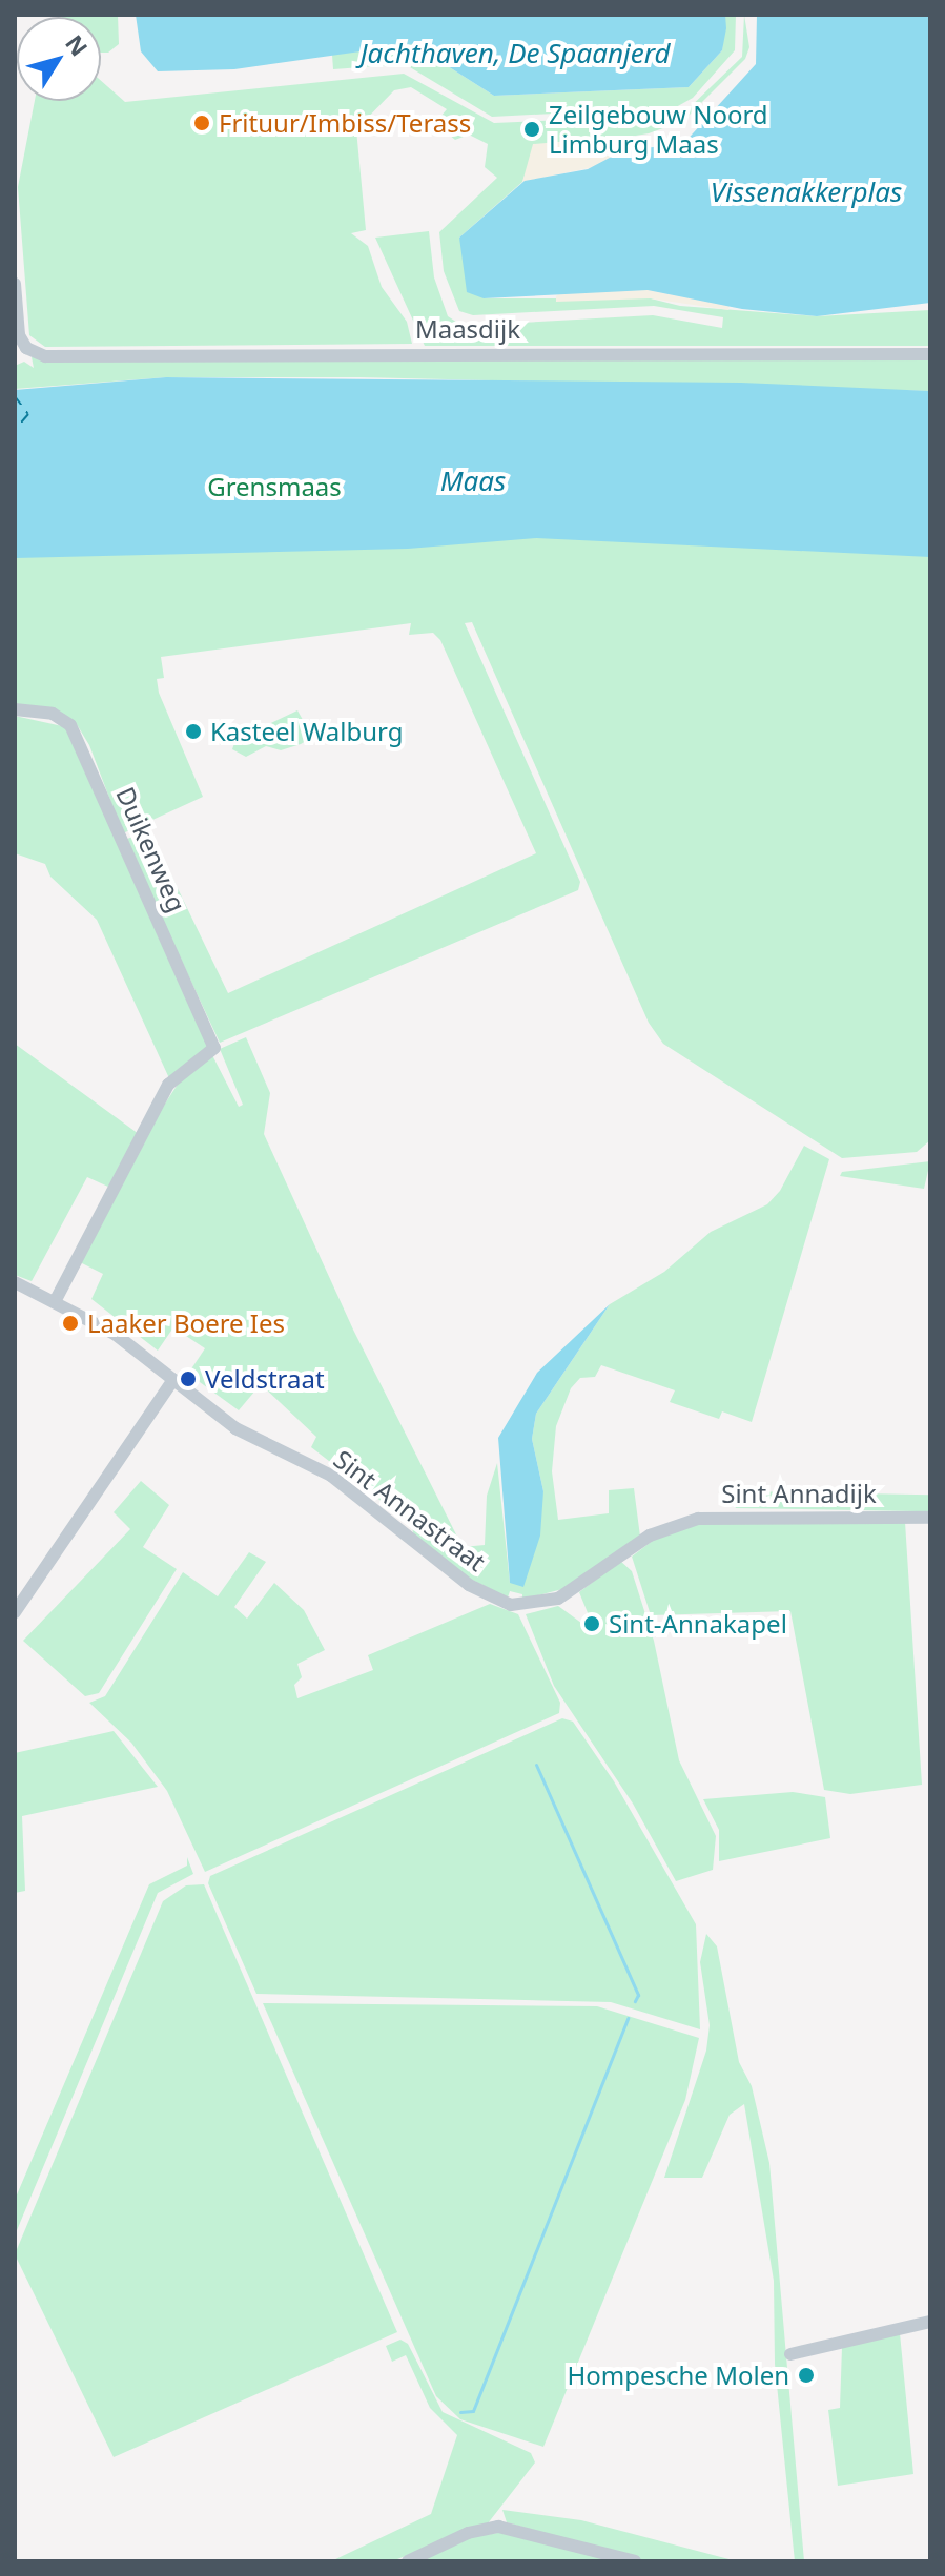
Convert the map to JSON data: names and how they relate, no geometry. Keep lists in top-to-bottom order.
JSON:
{
  "streets": {
    "street": [
      "Maasdijk",
      "Duikenweg",
      "Sint Annadijk",
      "Sint Annastraat"
    ]
  },
  "crossings": [
    ["Duikenweg", "Sint Annastraat"],
    ["Sint Annadijk", "Sint Annastraat"]
  ],
  "water": ["Jachthaven, De Spaanjerd", "Vissenakkerplas", "Maas"],
  "parks": ["Grensmaas"],
  "places": [
    "Frituur/Imbiss/Terass",
    "Zeilgebouw Noord Limburg Maas",
    "Kasteel Walburg",
    "Laaker Boere Ies",
    "Veldstraat",
    "Sint-Annakapel",
    "Hompesche Molen"
  ],
  "north": "top right"
}
